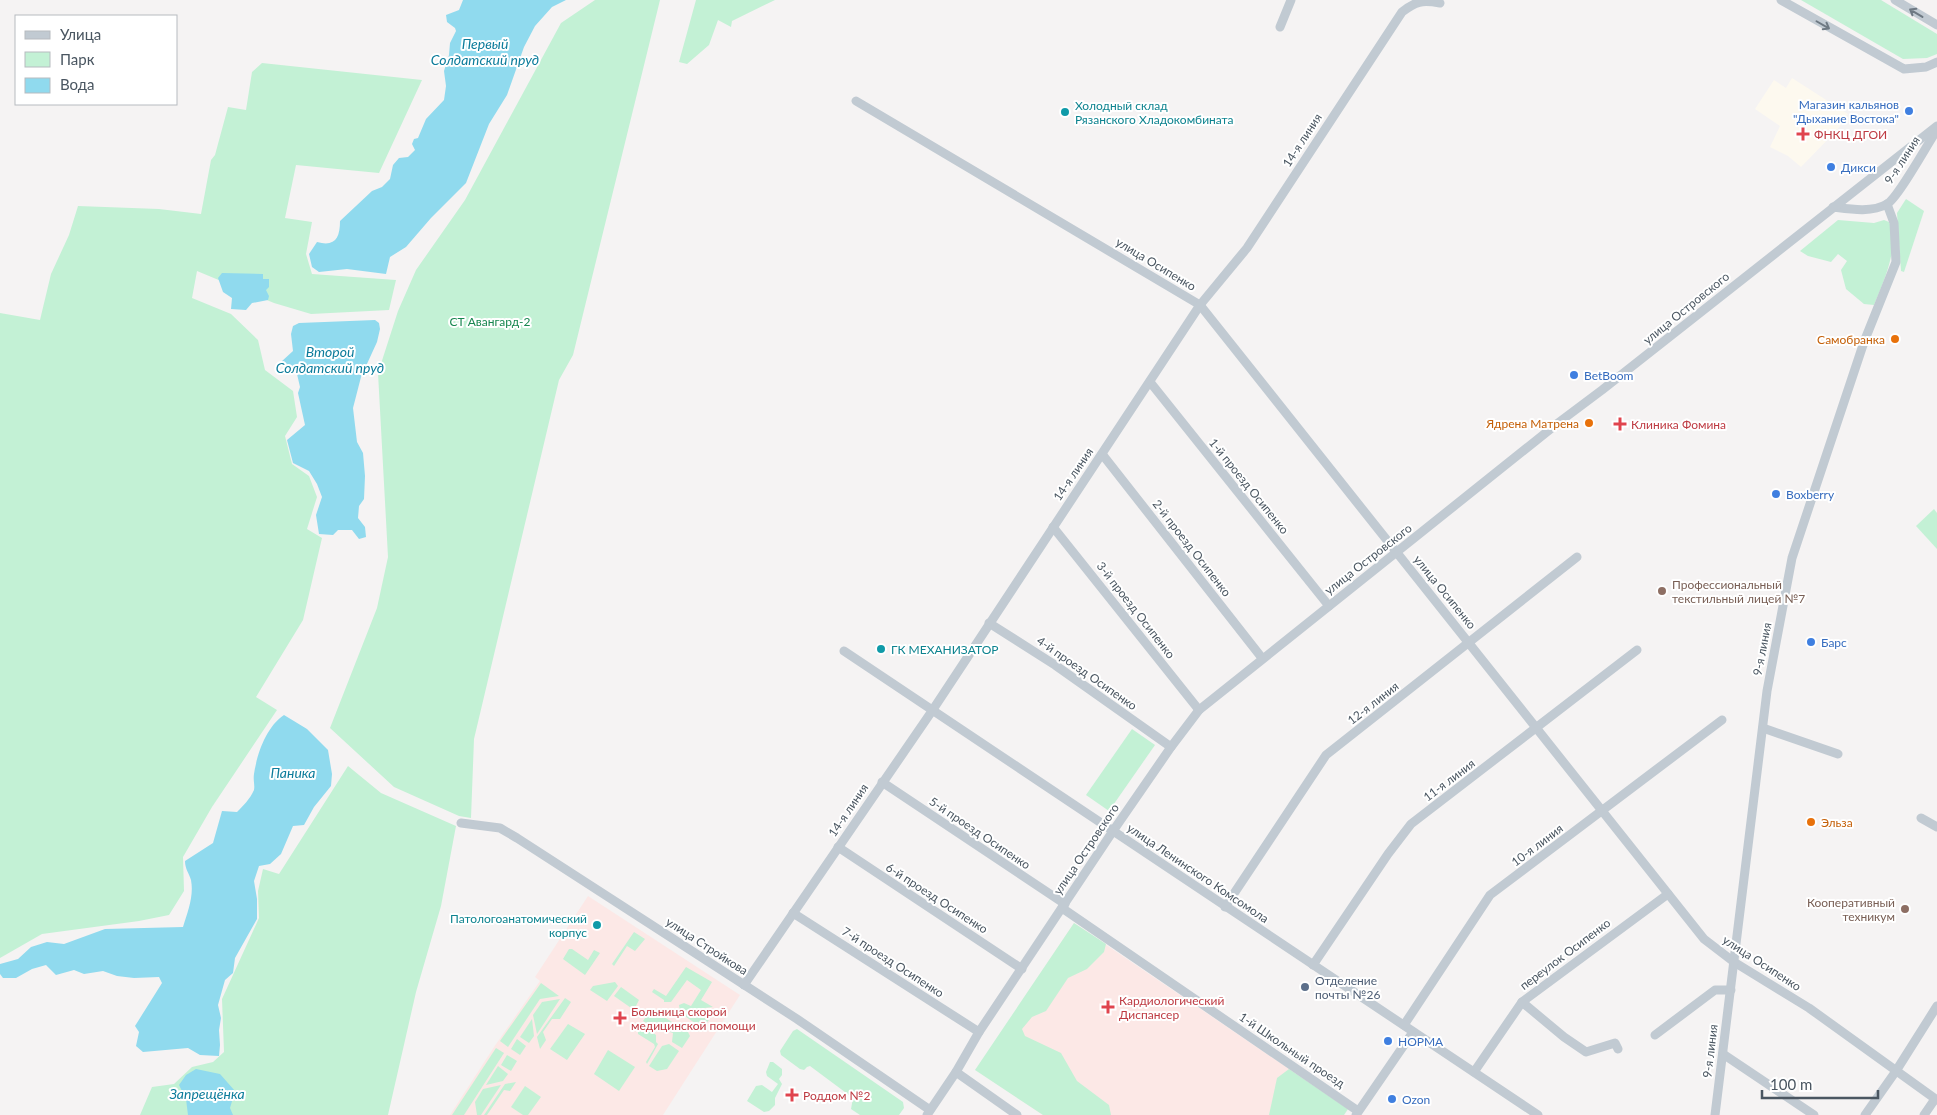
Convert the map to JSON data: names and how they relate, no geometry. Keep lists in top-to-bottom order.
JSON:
{
  "streets": {
    "street": [
      "14-я линия",
      "9-я линия",
      "улица Осипенко",
      "улица Островского",
      "1-й проезд Осипенко",
      "2-й проезд Осипенко",
      "3-й проезд Осипенко",
      "4-й проезд Осипенко",
      "12-я линия",
      "11-я линия",
      "5-й проезд Осипенко",
      "10-я линия",
      "улица Ленинского Комсомола",
      "6-й проезд Осипенко",
      "улица Стройкова",
      "переулок Осипенко",
      "7-й проезд Осипенко",
      "1-й Школьный проезд"
    ]
  },
  "crossings": [
    ["14-я линия", "улица Осипенко"],
    ["14-я линия", "1-й проезд Осипенко"],
    ["14-я линия", "2-й проезд Осипенко"],
    ["14-я линия", "3-й проезд Осипенко"],
    ["14-я линия", "4-й проезд Осипенко"],
    ["14-я линия", "5-й проезд Осипенко"],
    ["14-я линия", "улица Ленинского Комсомола"],
    ["14-я линия", "6-й проезд Осипенко"],
    ["14-я линия", "улица Стройкова"],
    ["14-я линия", "7-й проезд Осипенко"],
    ["9-я линия", "улица Осипенко"],
    ["9-я линия", "улица Островского"],
    ["улица Осипенко", "улица Островского"],
    ["улица Осипенко", "12-я линия"],
    ["улица Осипенко", "11-я линия"],
    ["улица Осипенко", "10-я линия"],
    ["улица Осипенко", "переулок Осипенко"],
    ["улица Островского", "1-й проезд Осипенко"],
    ["улица Островского", "2-й проезд Осипенко"],
    ["улица Островского", "3-й проезд Осипенко"],
    ["улица Островского", "4-й проезд Осипенко"],
    ["улица Островского", "5-й проезд Осипенко"],
    ["улица Островского", "улица Ленинского Комсомола"],
    ["улица Островского", "6-й проезд Осипенко"],
    ["улица Островского", "улица Стройкова"],
    ["улица Островского", "7-й проезд Осипенко"],
    ["улица Островского", "1-й Школьный проезд"],
    ["12-я линия", "улица Ленинского Комсомола"],
    ["11-я линия", "улица Ленинского Комсомола"],
    ["5-й проезд Осипенко", "1-й Школьный проезд"],
    ["10-я линия", "улица Ленинского Комсомола"],
    ["улица Ленинского Комсомола", "переулок Осипенко"]
  ],
  "water": [
    "Первый Солдатский пруд",
    "Второй Солдатский пруд",
    "Паника",
    "Запрещёнка"
  ],
  "parks": ["СТ Авангард-2"],
  "places": {
    "other": [
      "Магазин кальянов \"Дыхание Востока\"",
      "Холодный склад Рязанского Хладокомбината",
      "Дикси",
      "Самобранка",
      "BetBoom",
      "Ядрена Матрена",
      "Boxberry",
      "Профессиональный текстильный лицей №7",
      "Барс",
      "ГК МЕХАНИЗАТОР",
      "Эльза",
      "Кооперативный техникум",
      "Патологоанатомический корпус",
      "Отделение почты №26",
      "НОРМА",
      "Ozon"
    ],
    "health": [
      "ФНКЦ ДГОИ",
      "Клиника Фомина",
      "Кардиологический Диспансер",
      "Больница скорой медицинской помощи",
      "Роддом №2"
    ]
  },
  "legend": ["Улица", "Парк", "Вода"],
  "scale_bar": "100 m"
}
